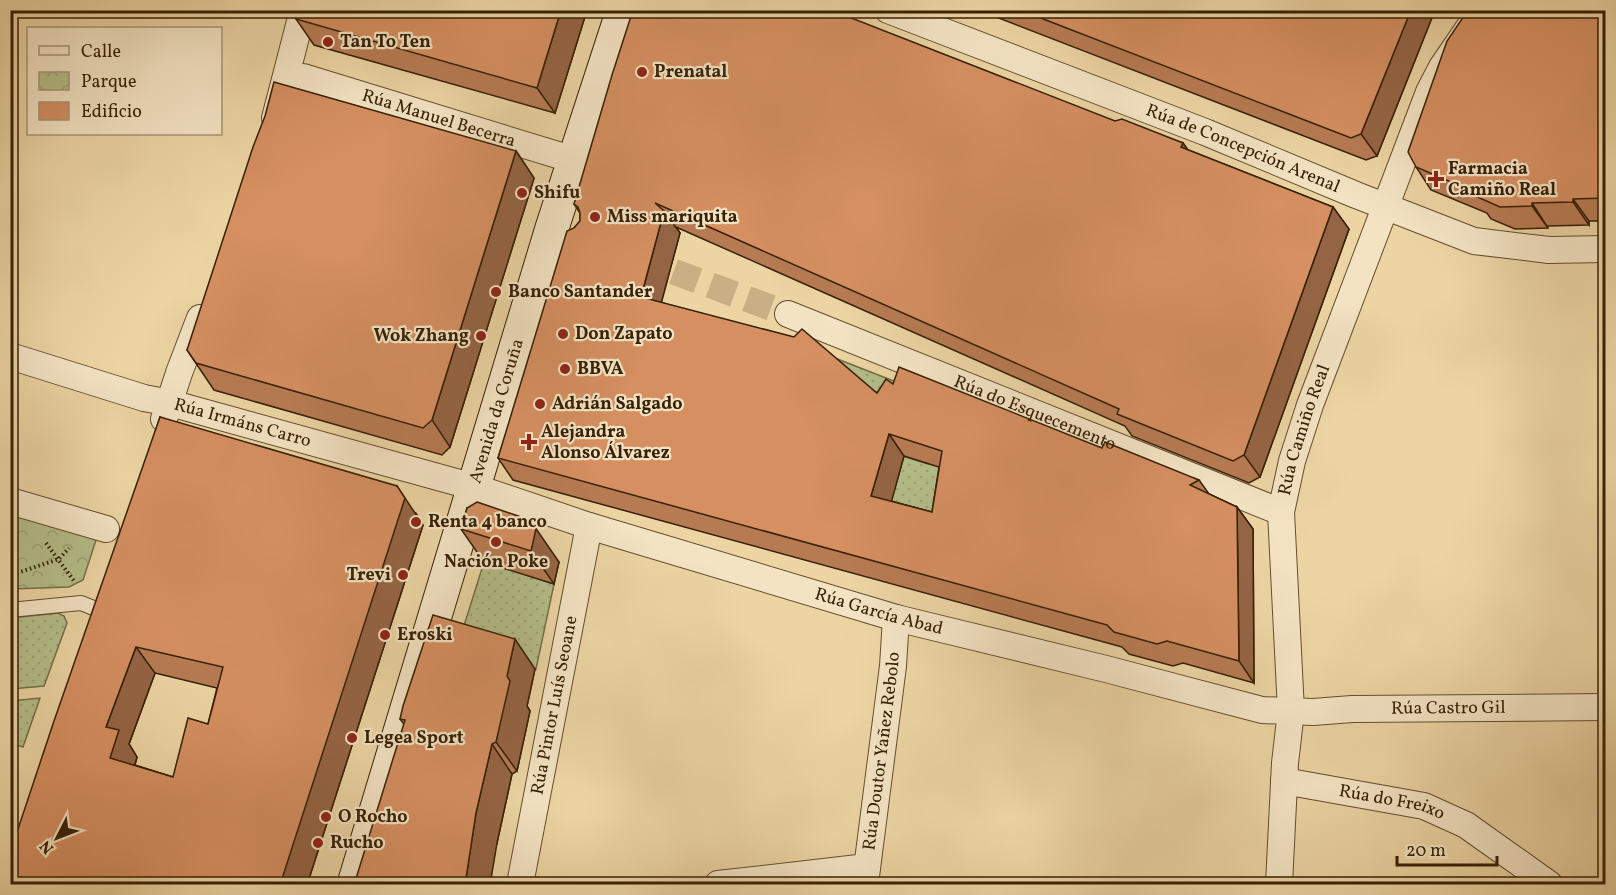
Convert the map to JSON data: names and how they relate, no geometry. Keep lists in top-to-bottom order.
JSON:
{
  "streets": {
    "street": [
      "Rúa Manuel Becerra",
      "Rúa de Concepción Arenal",
      "Avenida da Coruña",
      "Rúa do Esquecemento",
      "Rúa Irmáns Carro",
      "Rúa Camiño Real",
      "Rúa García Abad",
      "Rúa Pintor Luís Seoane",
      "Rúa Castro Gil",
      "Rúa Doutor Yañez Rebolo",
      "Rúa do Freixo"
    ]
  },
  "crossings": [
    ["Rúa Manuel Becerra", "Avenida da Coruña"],
    ["Rúa de Concepción Arenal", "Rúa Camiño Real"],
    ["Avenida da Coruña", "Rúa Irmáns Carro"],
    ["Avenida da Coruña", "Rúa García Abad"],
    ["Rúa do Esquecemento", "Rúa Camiño Real"],
    ["Rúa Irmáns Carro", "Rúa García Abad"],
    ["Rúa Camiño Real", "Rúa García Abad"],
    ["Rúa Camiño Real", "Rúa Castro Gil"],
    ["Rúa Camiño Real", "Rúa do Freixo"],
    ["Rúa García Abad", "Rúa Pintor Luís Seoane"],
    ["Rúa García Abad", "Rúa Castro Gil"],
    ["Rúa García Abad", "Rúa Doutor Yañez Rebolo"]
  ],
  "places": {
    "other": [
      "Tan To Ten",
      "Prenatal",
      "Shifu",
      "Miss mariquita",
      "Banco Santander",
      "Don Zapato",
      "Wok Zhang",
      "BBVA",
      "Adrián Salgado",
      "Renta 4 banco",
      "Nación Poke",
      "Trevi",
      "Eroski",
      "Legea Sport",
      "O Rocho",
      "Rucho"
    ],
    "health": ["Farmacia Camiño Real", "Alejandra Alonso Álvarez"]
  },
  "legend": ["Calle", "Parque", "Edificio"],
  "scale_bar": "20 m",
  "north": "bottom left"
}
